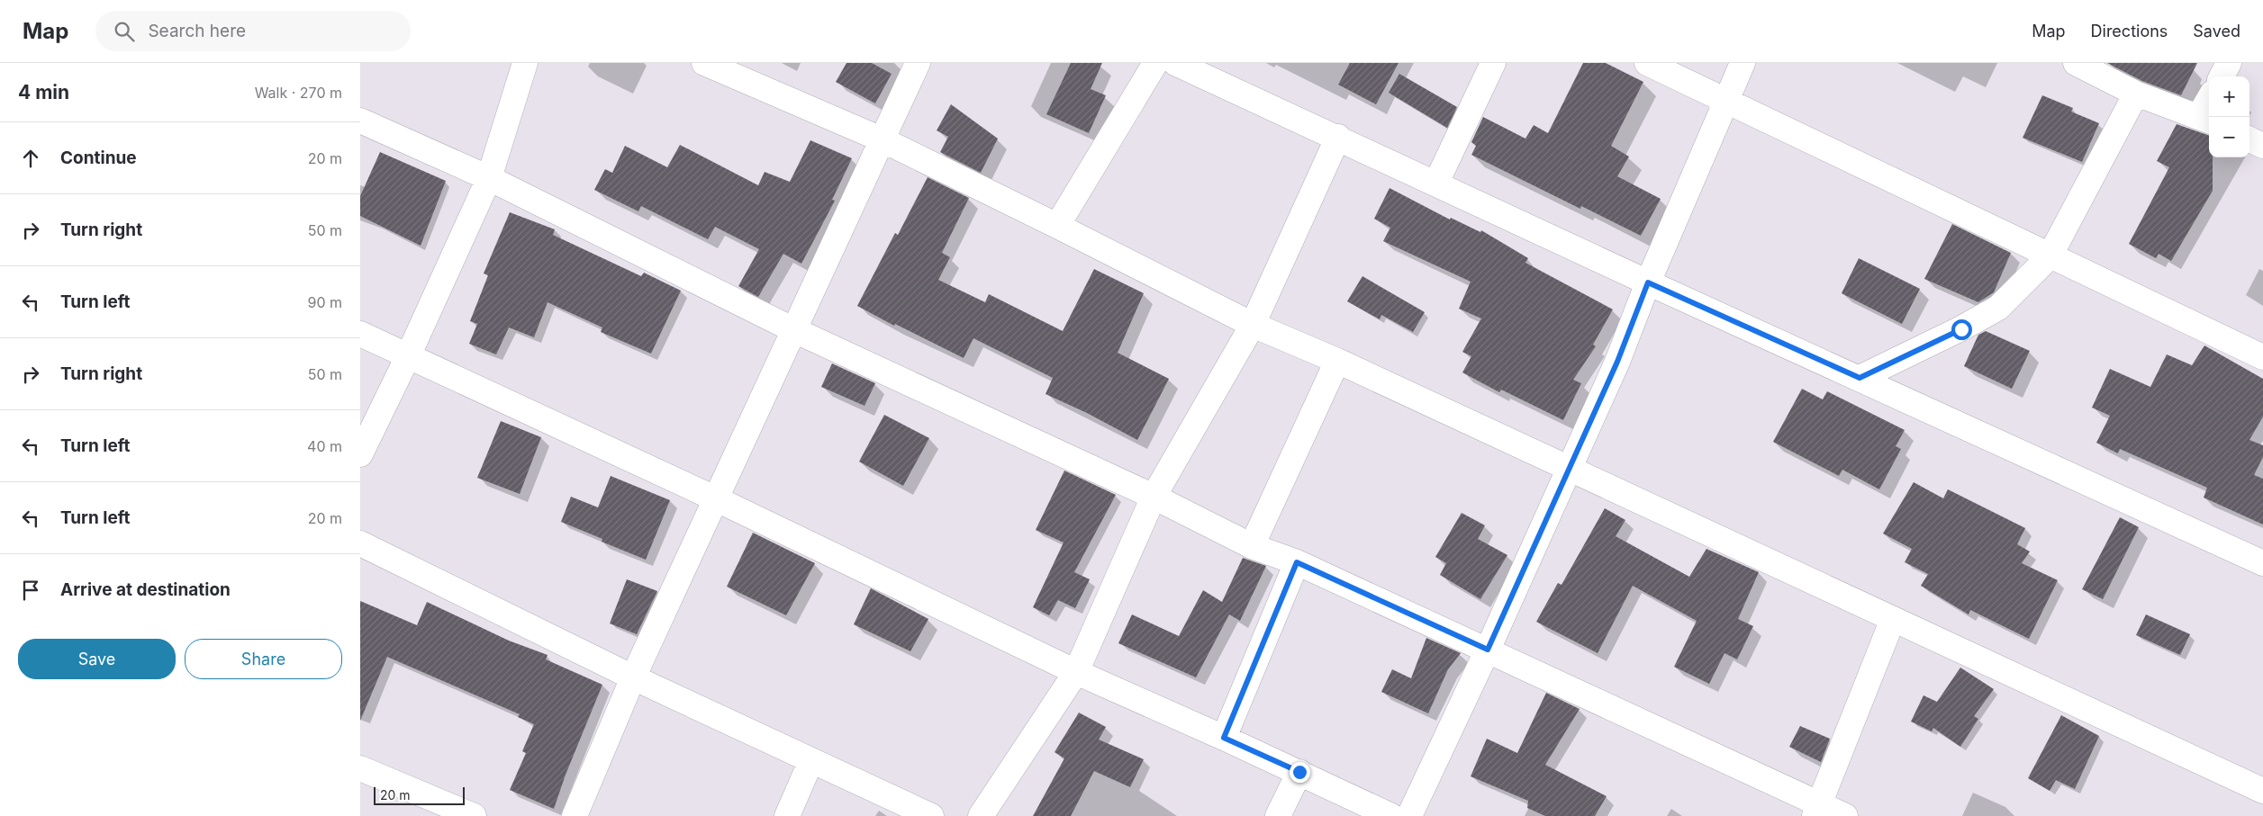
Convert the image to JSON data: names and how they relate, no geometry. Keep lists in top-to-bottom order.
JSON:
{
  "scale_bar": "20 m",
  "page": {
    "header": "Map",
    "search": "Search here",
    "nav": ["Map", "Directions", "Saved"],
    "heading": ["4 min", "Walk · 270 m"],
    "map_buttons": ["+", "−"],
    "list": [
      ["Continue", "20 m"],
      ["Turn right", "50 m"],
      ["Turn left", "90 m"],
      ["Turn right", "50 m"],
      ["Turn left", "40 m"],
      ["Turn left", "20 m"],
      "Arrive at destination"
    ],
    "buttons": ["Save", "Share"],
    "scale": "20 m"
  }
}
